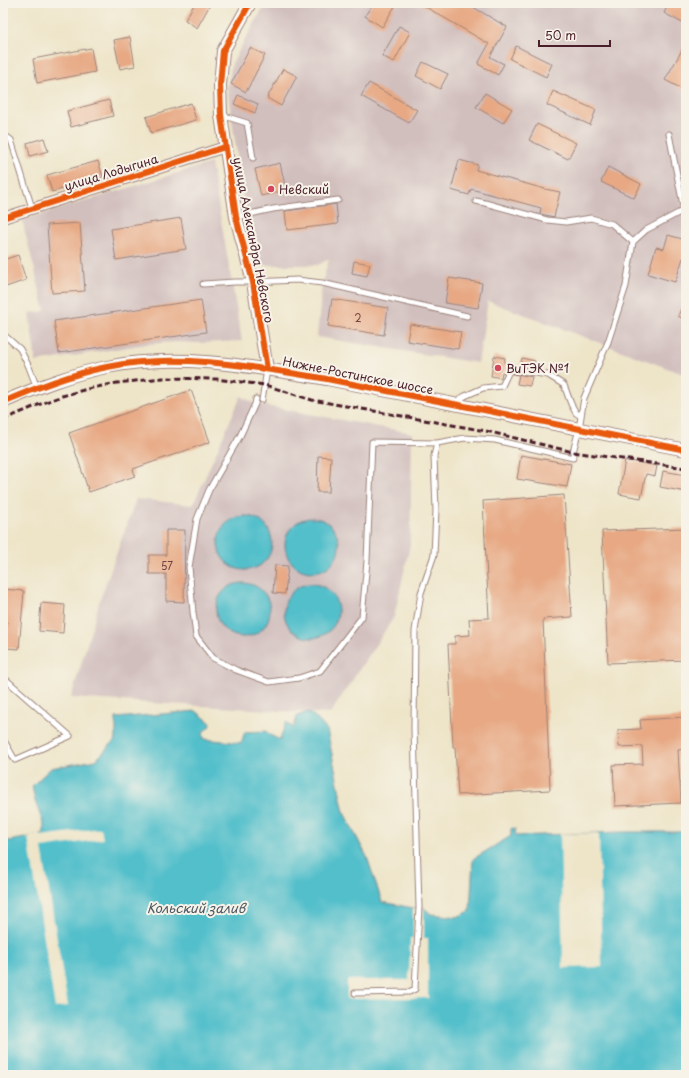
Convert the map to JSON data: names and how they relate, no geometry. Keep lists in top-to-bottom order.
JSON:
{
  "streets": {
    "street": ["улица Лодыгина", "улица Александра Невского", "Нижне-Ростинское шоссе"]
  },
  "crossings": [
    ["улица Лодыгина", "улица Александра Невского"],
    ["улица Александра Невского", "Нижне-Ростинское шоссе"]
  ],
  "water": ["Кольский залив"],
  "places": ["Невский", "ВиТЭК №1"],
  "house_numbers": ["2", "57"],
  "scale_bar": "50 m"
}
